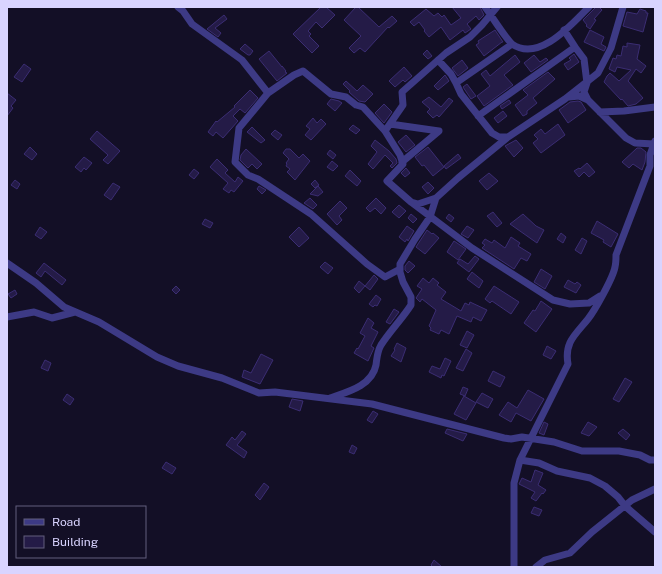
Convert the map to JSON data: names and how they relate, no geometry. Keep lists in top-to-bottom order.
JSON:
{
  "legend": ["Road", "Building"]
}
